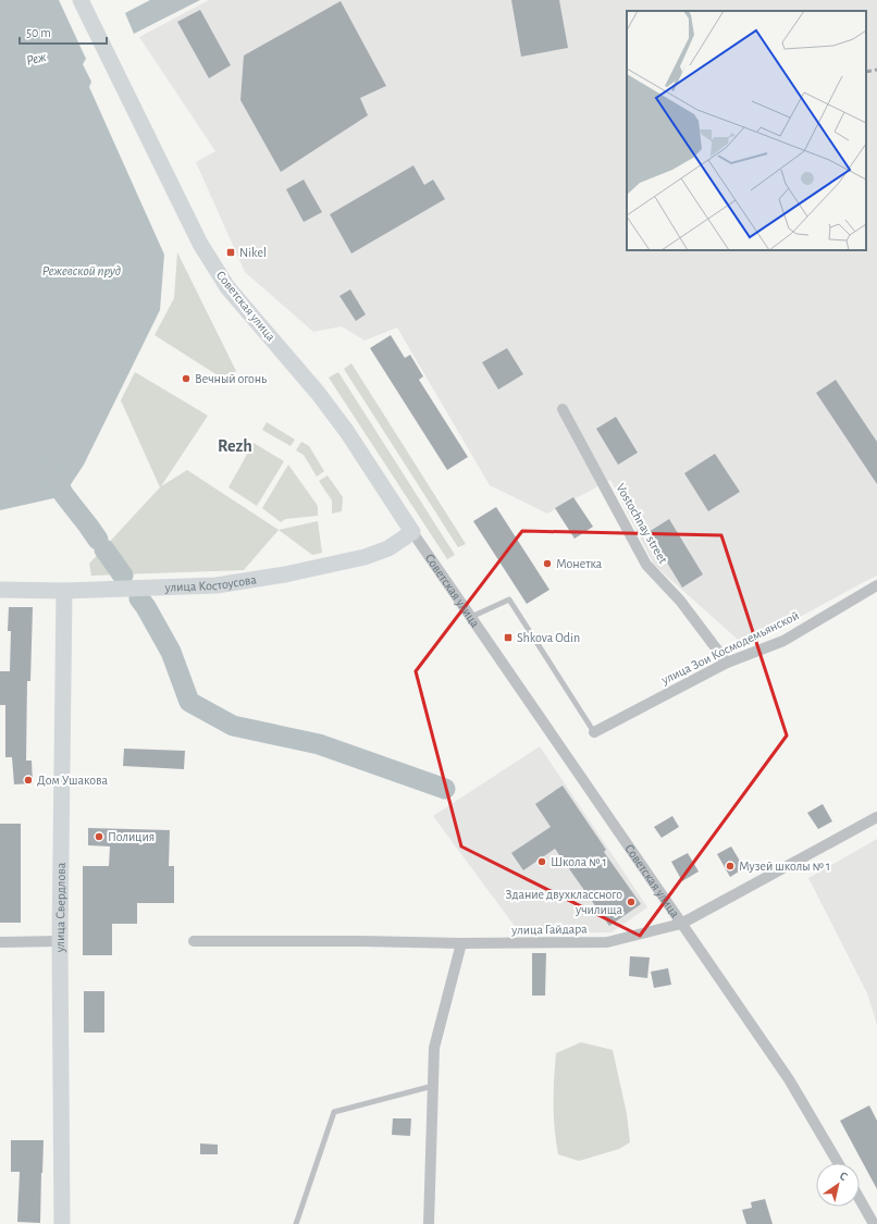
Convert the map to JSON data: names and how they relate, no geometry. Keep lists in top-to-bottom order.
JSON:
{
  "streets": {
    "main road": ["Советская улица", "улица Костоусова", "улица Свердлова"],
    "street": ["Vostochnay street", "улица Зои Космодемьянской", "улица Гайдара"]
  },
  "crossings": [
    ["Советская улица", "улица Костоусова"],
    ["Советская улица", "улица Гайдара"],
    ["Vostochnay street", "улица Зои Космодемьянской"],
    ["улица Костоусова", "улица Свердлова"]
  ],
  "districts": ["Rezh"],
  "water": ["Реж", "Режевской пруд"],
  "places": {
    "transit": ["Nikel", "Shkova Odin"],
    "other": [
      "Вечный огонь",
      "Монетка",
      "Дом Ушакова",
      "Полиция",
      "Школа № 1",
      "Музей школы № 1",
      "Здание двухклассного училища"
    ]
  },
  "scale_bar": "50 m",
  "north": "top right"
}
